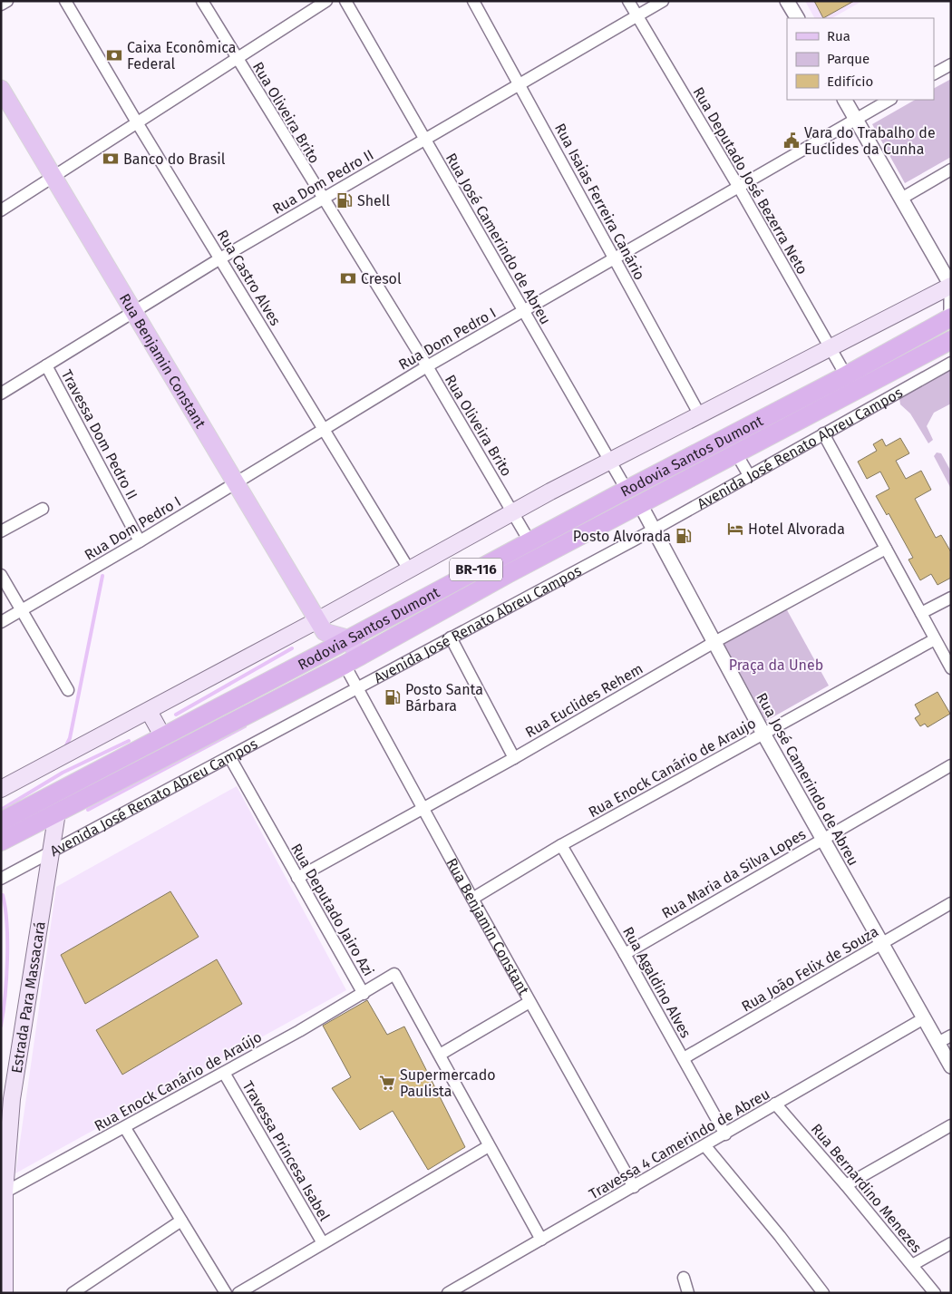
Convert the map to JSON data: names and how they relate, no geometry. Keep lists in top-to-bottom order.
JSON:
{
  "streets": {
    "highway": ["Rodovia Santos Dumont", "BR-116"],
    "main road": ["Rua Benjamin Constant", "Estrada Para Massacará"],
    "street": [
      "Rua Oliveira Brito",
      "Rua Deputado José Bezerra Neto",
      "Rua Dom Pedro II",
      "Rua Isaias Ferreira Canário",
      "Rua José Camerindo de Abreu",
      "Rua Castro Alves",
      "Rua Dom Pedro I",
      "Travessa Dom Pedro II",
      "Avenida José Renato Abreu Campos",
      "Rua Euclides Rehem",
      "Rua Enock Canário de Araujo",
      "Rua Maria da Silva Lopes",
      "Rua Deputado Jairo Azi",
      "Rua João Felix de Souza",
      "Rua Agaldino Alves",
      "Rua Enock Canário de Araújo",
      "Travessa 4 Camerindo de Abreu",
      "Travessa Princesa Isabel",
      "Rua Bernardino Menezes"
    ]
  },
  "crossings": [
    ["Rua Oliveira Brito", "Rua Dom Pedro II"],
    ["Rua Oliveira Brito", "Rua Dom Pedro I"],
    ["Rua Oliveira Brito", "Rodovia Santos Dumont"],
    ["Rua Deputado José Bezerra Neto", "Rua Dom Pedro II"],
    ["Rua Deputado José Bezerra Neto", "Rua Dom Pedro I"],
    ["Rua Deputado José Bezerra Neto", "Rodovia Santos Dumont"],
    ["Rua Dom Pedro II", "Rua Isaias Ferreira Canário"],
    ["Rua Dom Pedro II", "Rua José Camerindo de Abreu"],
    ["Rua Dom Pedro II", "Rua Castro Alves"],
    ["Rua Dom Pedro II", "Rua Benjamin Constant"],
    ["Rua Dom Pedro II", "Travessa Dom Pedro II"],
    ["Rua Isaias Ferreira Canário", "Rua Dom Pedro I"],
    ["Rua José Camerindo de Abreu", "Rua Dom Pedro I"],
    ["Rua José Camerindo de Abreu", "Avenida José Renato Abreu Campos"],
    ["Rua José Camerindo de Abreu", "Rodovia Santos Dumont"],
    ["Rua José Camerindo de Abreu", "Rua Euclides Rehem"],
    ["Rua José Camerindo de Abreu", "Rua Enock Canário de Araujo"],
    ["Rua José Camerindo de Abreu", "Rua Maria da Silva Lopes"],
    ["Rua José Camerindo de Abreu", "Rua João Felix de Souza"],
    ["Rua José Camerindo de Abreu", "Travessa 4 Camerindo de Abreu"],
    ["Rua Castro Alves", "Rua Dom Pedro I"],
    ["Rua Dom Pedro I", "Rua Benjamin Constant"],
    ["Rua Dom Pedro I", "Travessa Dom Pedro II"],
    ["Rua Benjamin Constant", "Avenida José Renato Abreu Campos"],
    ["Rua Benjamin Constant", "Rodovia Santos Dumont"],
    ["Rua Benjamin Constant", "Rua Euclides Rehem"],
    ["Rua Benjamin Constant", "Rua Enock Canário de Araujo"],
    ["Rua Benjamin Constant", "Travessa 4 Camerindo de Abreu"],
    ["Avenida José Renato Abreu Campos", "Rua Deputado Jairo Azi"],
    ["Avenida José Renato Abreu Campos", "Estrada Para Massacará"],
    ["Rodovia Santos Dumont", "Estrada Para Massacará"],
    ["Rua Euclides Rehem", "Rua Deputado Jairo Azi"],
    ["Rua Enock Canário de Araujo", "Rua Agaldino Alves"],
    ["Rua Maria da Silva Lopes", "Rua Agaldino Alves"],
    ["Rua Deputado Jairo Azi", "Rua Enock Canário de Araújo"],
    ["Rua Deputado Jairo Azi", "Travessa 4 Camerindo de Abreu"],
    ["Rua João Felix de Souza", "Rua Agaldino Alves"],
    ["Rua Agaldino Alves", "Travessa 4 Camerindo de Abreu"],
    ["Estrada Para Massacará", "Rua Enock Canário de Araújo"],
    ["Rua Enock Canário de Araújo", "Travessa Princesa Isabel"],
    ["Travessa 4 Camerindo de Abreu", "Rua Bernardino Menezes"]
  ],
  "parks": ["Praça da Uneb"],
  "places": {
    "bank": ["Caixa Econômica Federal", "Banco do Brasil", "Cresol"],
    "public building": ["Vara do Trabalho de Euclides da Cunha"],
    "fuel station": ["Shell", "Posto Alvorada", "Posto Santa Bárbara"],
    "hotel": ["Hotel Alvorada"],
    "supermarket": ["Supermercado Paulista"]
  },
  "legend": ["Rua", "Parque", "Edifício"]
}
